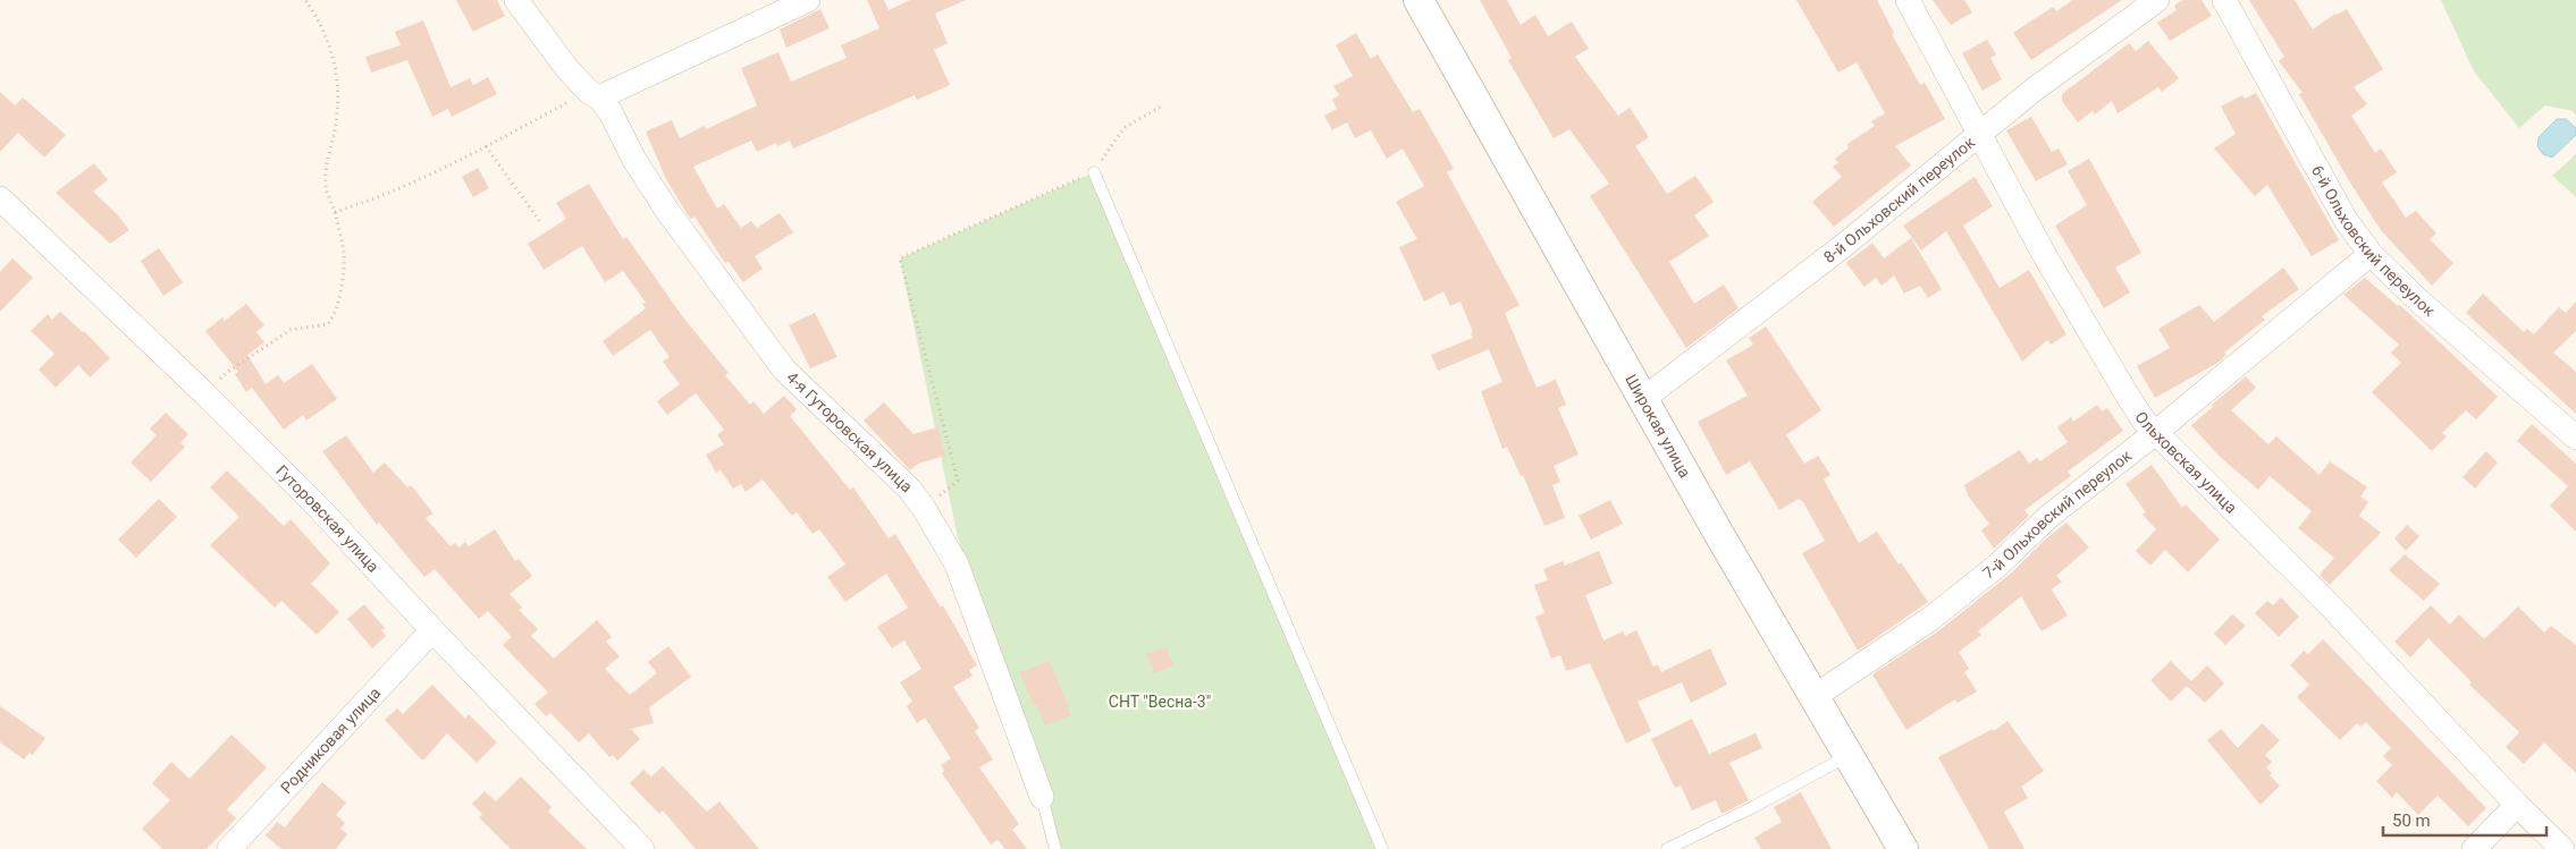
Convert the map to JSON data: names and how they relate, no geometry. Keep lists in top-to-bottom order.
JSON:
{
  "streets": {
    "street": [
      "8-й Ольховский переулок",
      "6-й Ольховский переулок",
      "Широкая улица",
      "4-я Гуторовская улица",
      "Ольховская улица",
      "7-й Ольховский переулок",
      "Гуторовская улица",
      "Родниковая улица"
    ]
  },
  "crossings": [
    ["8-й Ольховский переулок", "Широкая улица"],
    ["8-й Ольховский переулок", "Ольховская улица"],
    ["6-й Ольховский переулок", "7-й Ольховский переулок"],
    ["Широкая улица", "7-й Ольховский переулок"],
    ["Ольховская улица", "7-й Ольховский переулок"],
    ["Гуторовская улица", "Родниковая улица"]
  ],
  "parks": ["СНТ \"Весна-3\""],
  "scale_bar": "50 m"
}
